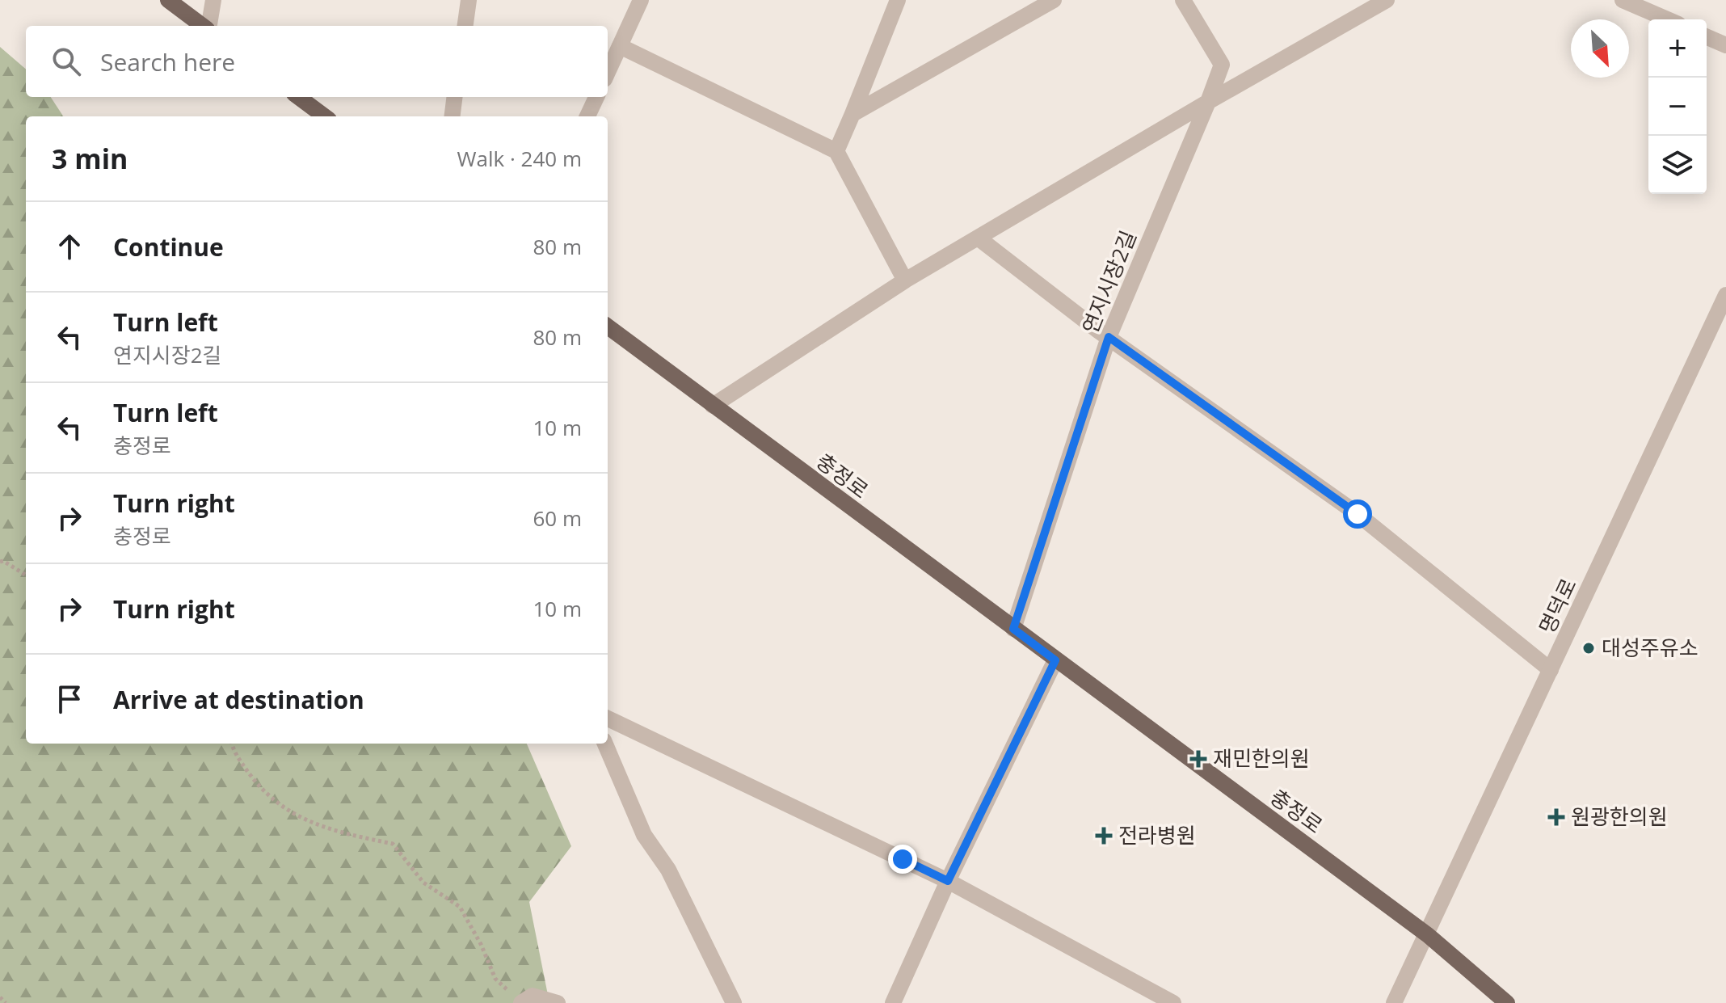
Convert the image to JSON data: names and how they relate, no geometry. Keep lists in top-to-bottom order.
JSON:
{
  "streets": {
    "main road": ["충정로"],
    "street": ["연지시장2길", "명덕로"]
  },
  "crossings": [
    ["연지시장2길", "충정로"],
    ["충정로", "명덕로"]
  ],
  "places": {
    "other": ["대성주유소"],
    "health": ["재민한의원", "원광한의원", "전라병원"]
  },
  "north": "bottom right",
  "page": {
    "map_buttons": ["+", "−"],
    "search": "Search here",
    "heading": ["3 min", "Walk · 240 m"],
    "list": [
      ["Continue", "80 m"],
      ["Turn left", "연지시장2길", "80 m"],
      ["Turn left", "충정로", "10 m"],
      ["Turn right", "충정로", "60 m"],
      ["Turn right", "10 m"],
      "Arrive at destination"
    ]
  }
}
